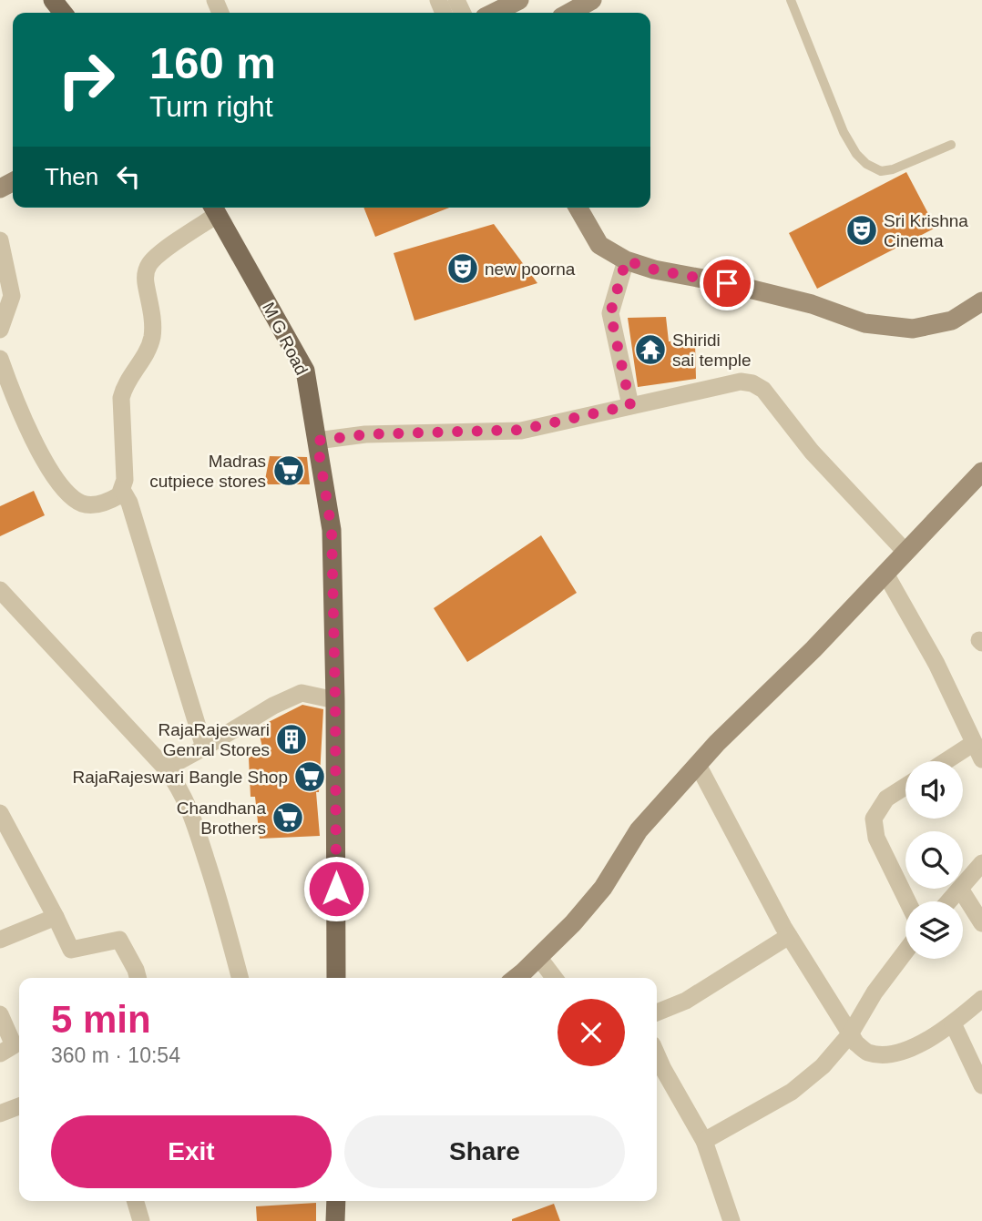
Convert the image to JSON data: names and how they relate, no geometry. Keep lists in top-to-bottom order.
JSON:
{
  "streets": {
    "main road": ["M G Road"]
  },
  "places": {
    "theatre": ["Sri Krishna Cinema", "new poorna"],
    "temple": ["Shiridi sai temple"],
    "supermarket": ["Madras cutpiece stores", "RajaRajeswari Bangle Shop", "Chandhana Brothers"],
    "building": ["RajaRajeswari Genral Stores"]
  },
  "page": {
    "turn": ["160 m", "Turn right"],
    "then": "Then",
    "heading": ["5 min", "360 m · 10:54"],
    "buttons": ["Exit", "Share"]
  }
}
